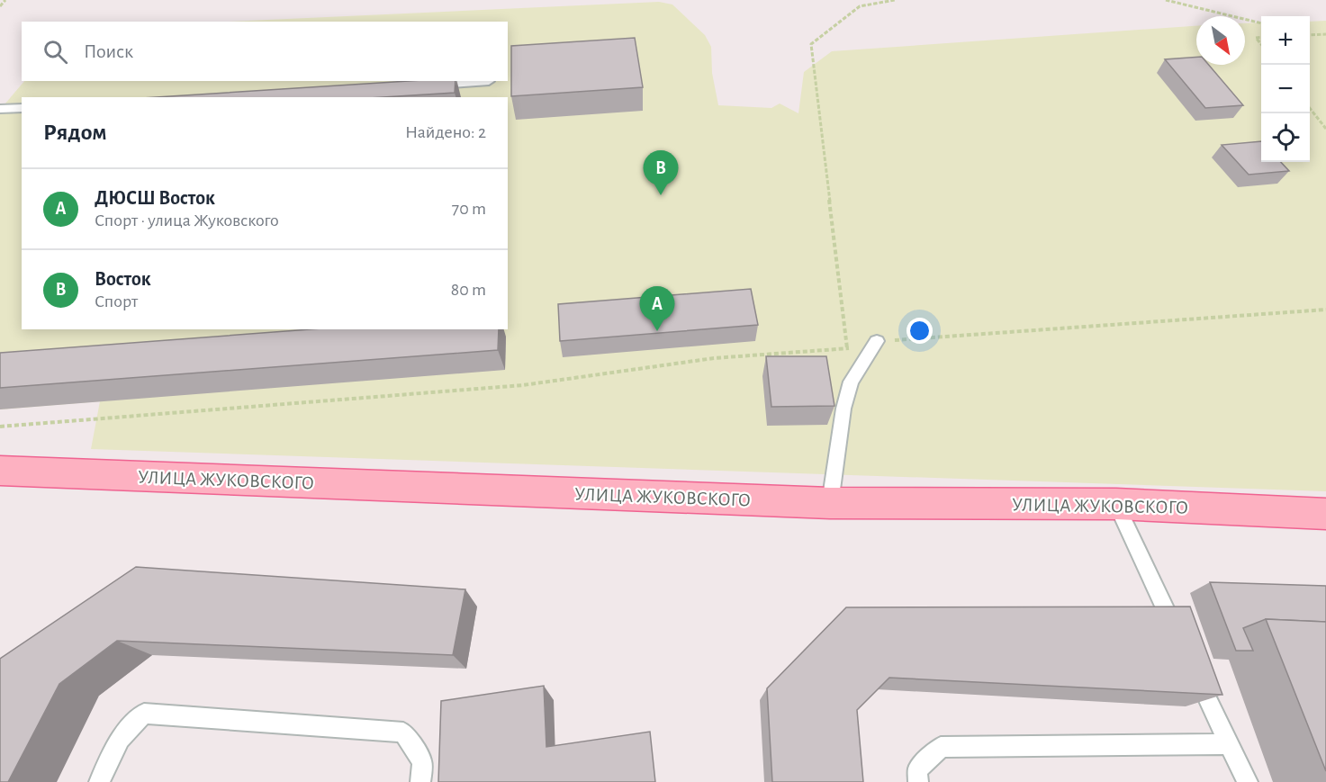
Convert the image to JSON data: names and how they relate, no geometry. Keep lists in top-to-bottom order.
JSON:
{
  "streets": {
    "main road": ["УЛИЦА ЖУКОВСКОГО"]
  },
  "north": "bottom right",
  "page": {
    "map_buttons": ["+", "−"],
    "search": "Поиск",
    "heading": ["Рядом", "Найдено: 2"],
    "pins": ["B", "A"],
    "list": [
      {
        "mark": "A",
        "name": "ДЮСШ Восток",
        "note": "Спорт · улица Жуковского",
        "value": "70 m"
      },
      {
        "mark": "B",
        "name": "Восток",
        "note": "Спорт",
        "value": "80 m"
      }
    ]
  }
}
